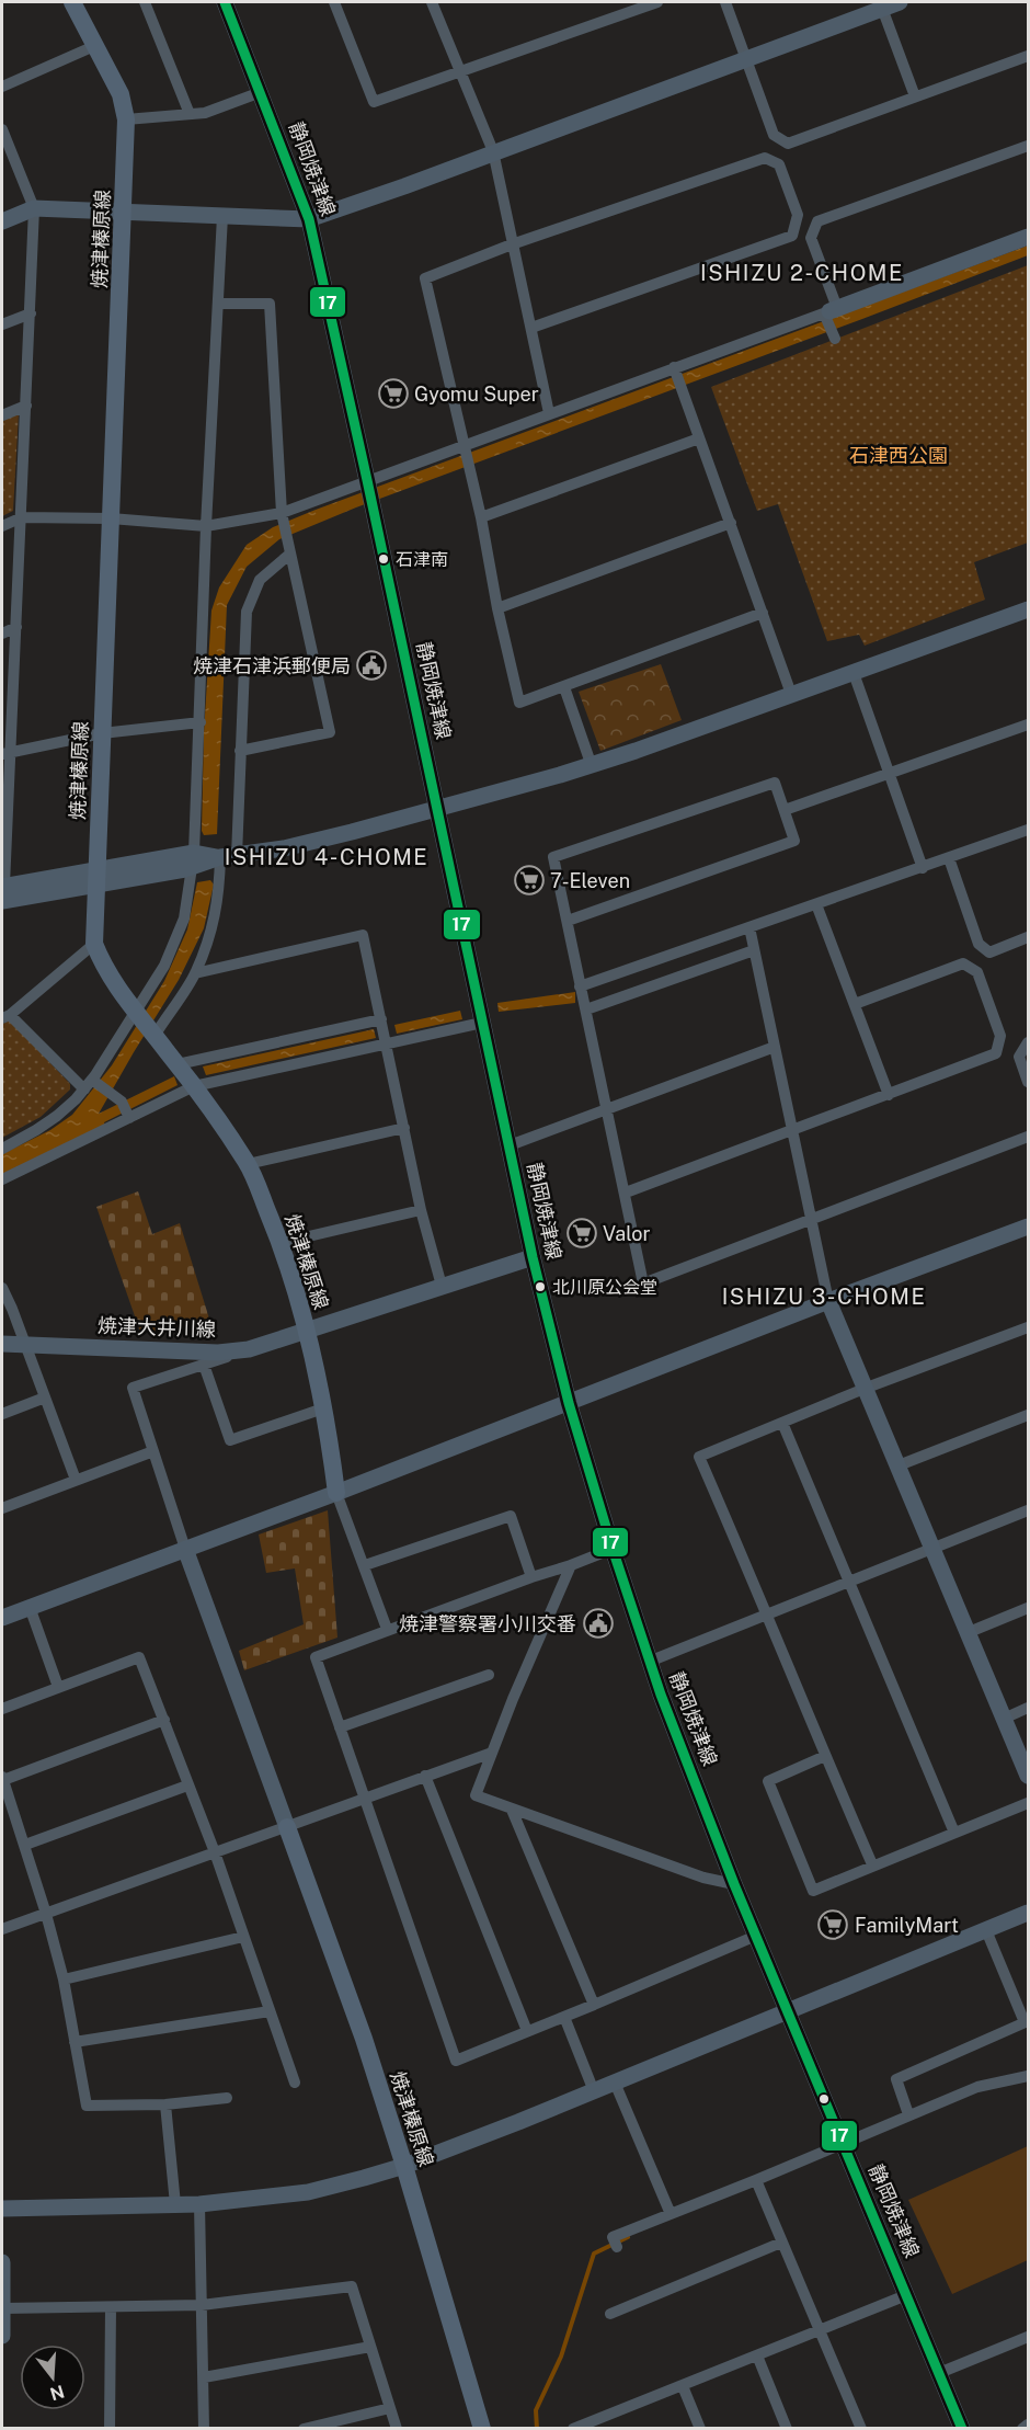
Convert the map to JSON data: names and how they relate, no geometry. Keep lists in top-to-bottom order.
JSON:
{
  "streets": {
    "main road": ["焼津榛原線"],
    "street": ["静岡焼津線", "焼津大井川線"]
  },
  "crossings": [
    ["静岡焼津線", "焼津大井川線"],
    ["焼津榛原線", "焼津大井川線"]
  ],
  "districts": ["ISHIZU 2-CHOME", "ISHIZU 4-CHOME", "ISHIZU 3-CHOME"],
  "parks": ["石津西公園"],
  "places": {
    "supermarket": [
      "Gyomu Super",
      "7-Eleven",
      "Valor",
      "FamilyMart"
    ],
    "other": ["石津南", "北川原公会堂"],
    "public building": ["焼津石津浜郵便局", "焼津警察署小川交番"]
  },
  "lines": ["transit line 17"],
  "north": "bottom"
}
